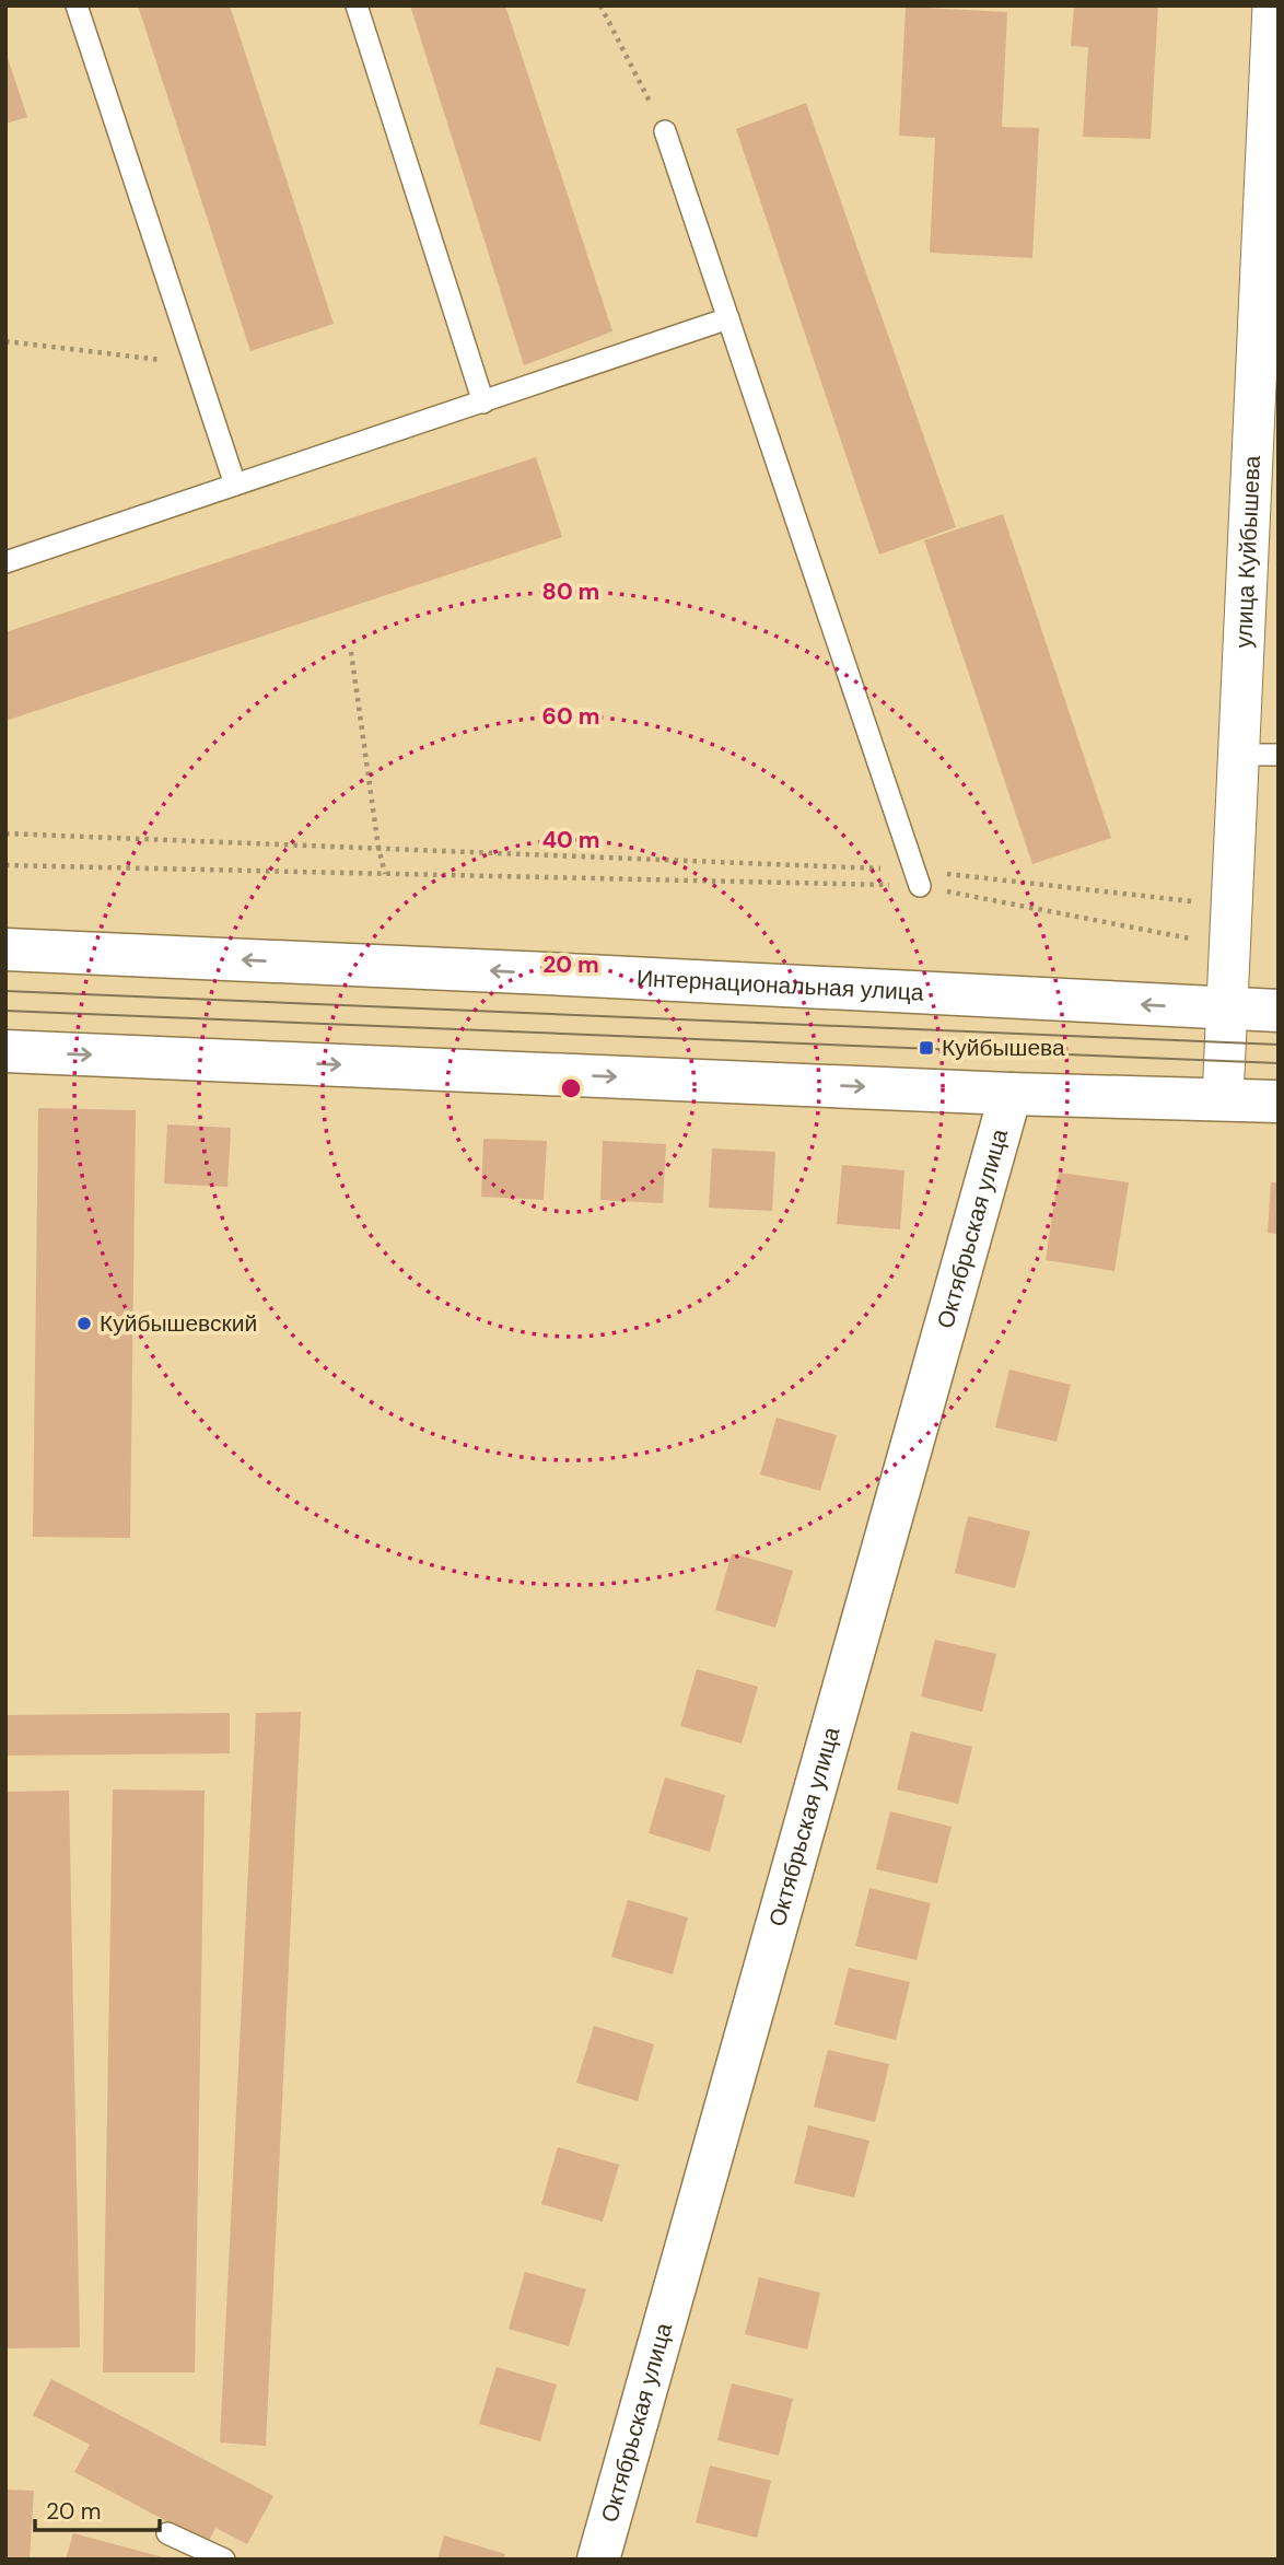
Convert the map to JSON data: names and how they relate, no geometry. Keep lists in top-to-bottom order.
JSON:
{
  "streets": {
    "main road": ["Интернациональная улица", "Октябрьская улица"],
    "street": ["улица Куйбышева"]
  },
  "crossings": [
    ["улица Куйбышева", "Интернациональная улица"]
  ],
  "places": {
    "transit": ["Куйбышева"],
    "other": ["Куйбышевский"]
  },
  "scale_bar": "20 m",
  "rings": [
    "80 m",
    "60 m",
    "40 m",
    "20 m"
  ]
}
